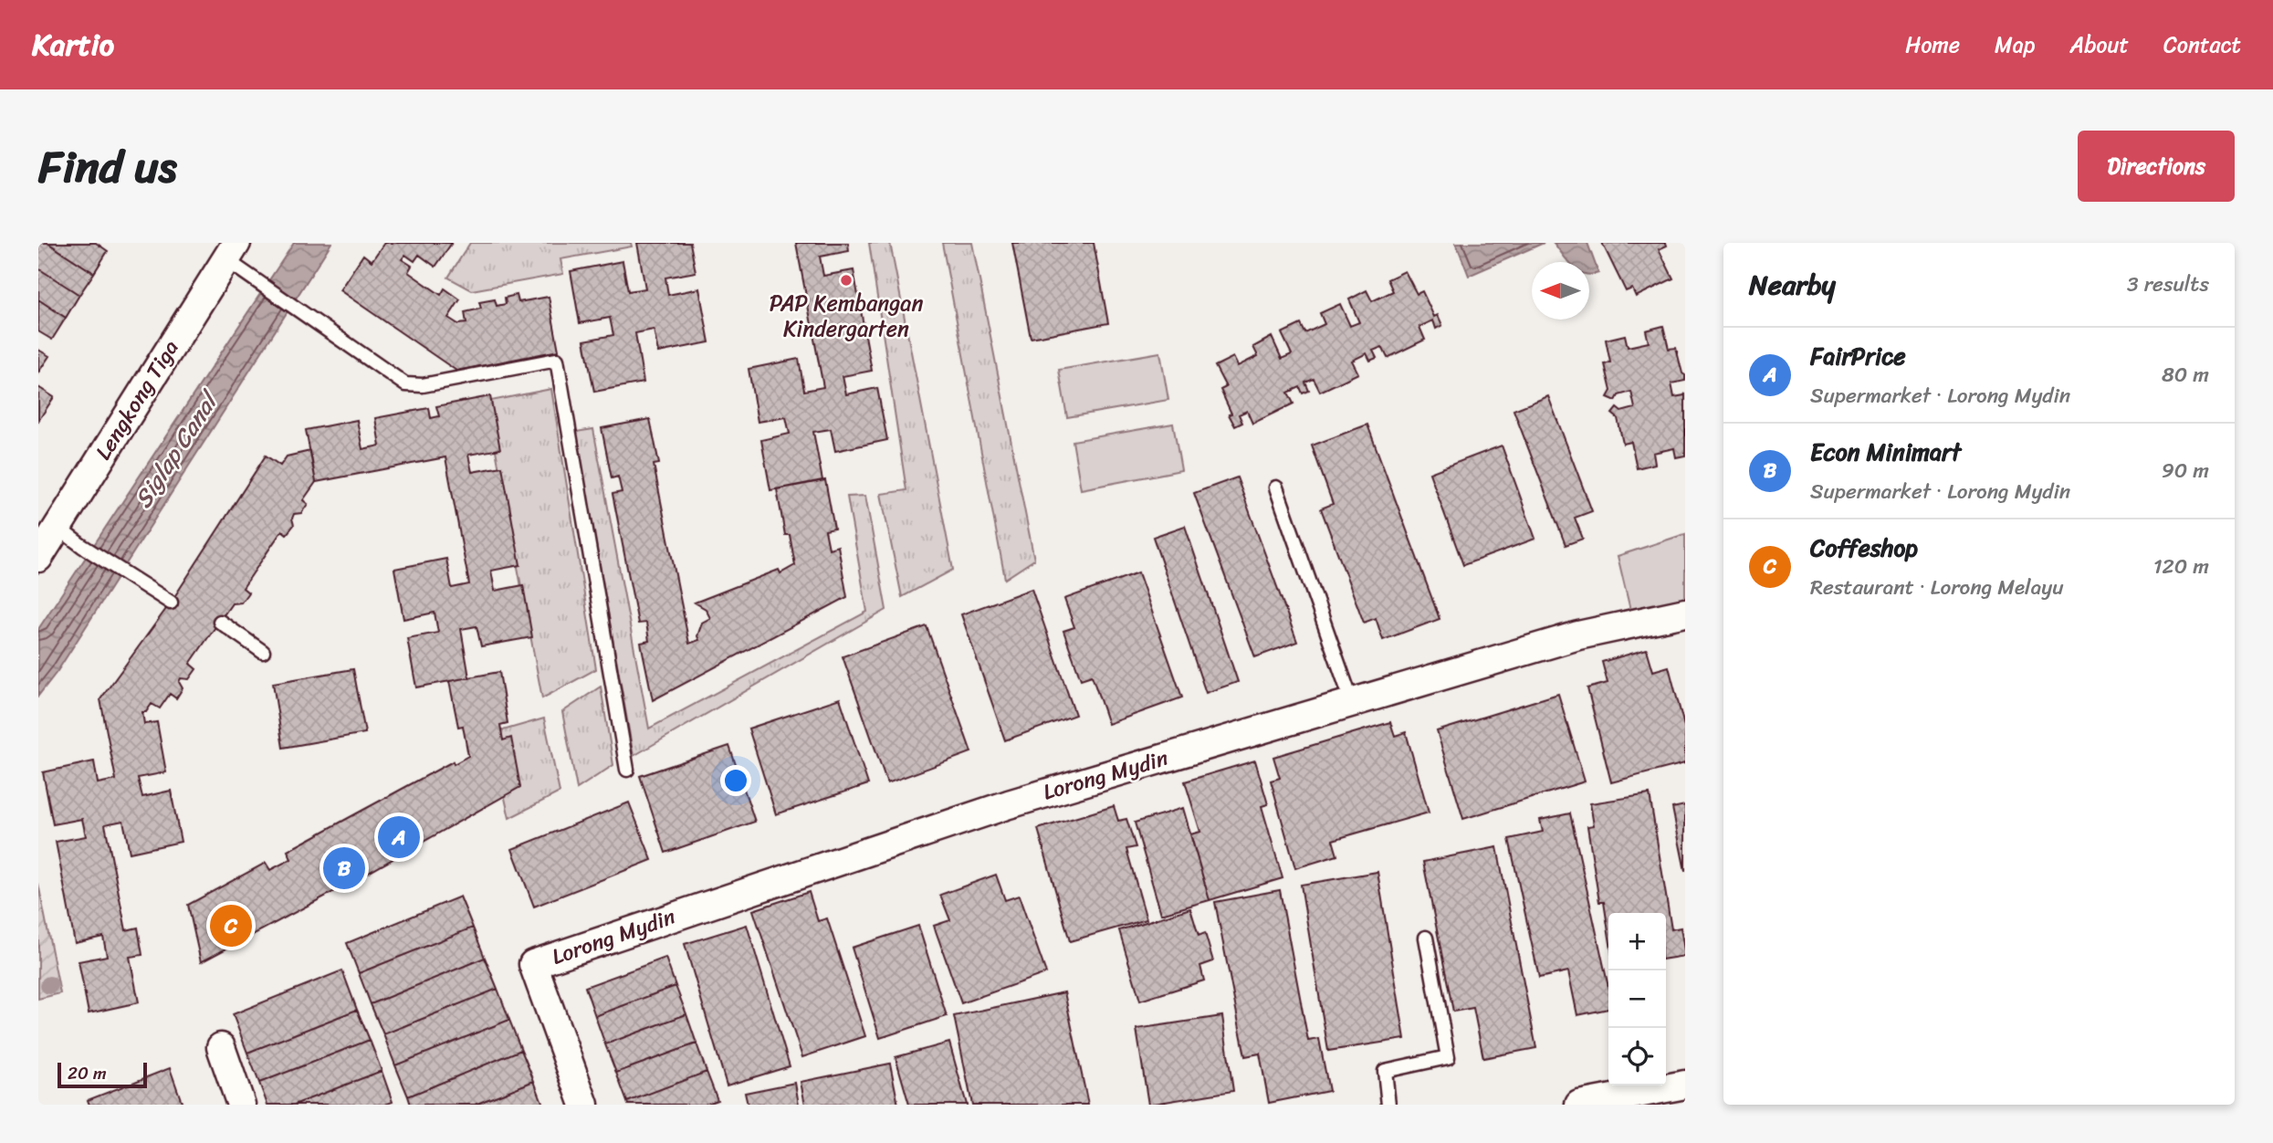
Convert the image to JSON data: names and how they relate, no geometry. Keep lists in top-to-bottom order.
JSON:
{
  "streets": {
    "street": ["Lengkong Tiga", "Lorong Mydin"]
  },
  "water": ["Siglap Canal"],
  "places": ["PAP Kembangan Kindergarten"],
  "scale_bar": "20 m",
  "north": "left",
  "page": {
    "header": "Kartio",
    "nav": [
      "Home",
      "Map",
      "About",
      "Contact"
    ],
    "title": "Find us",
    "buttons": "Directions",
    "heading": ["Nearby", "3 results"],
    "list": [
      {
        "mark": "A",
        "name": "FairPrice",
        "note": "Supermarket · Lorong Mydin",
        "value": "80 m"
      },
      {
        "mark": "B",
        "name": "Econ Minimart",
        "note": "Supermarket · Lorong Mydin",
        "value": "90 m"
      },
      {
        "mark": "C",
        "name": "Coffeshop",
        "note": "Restaurant · Lorong Melayu",
        "value": "120 m"
      }
    ],
    "pins": ["A", "B", "C"],
    "map_buttons": ["+", "−"],
    "scale": "20 m"
  }
}
